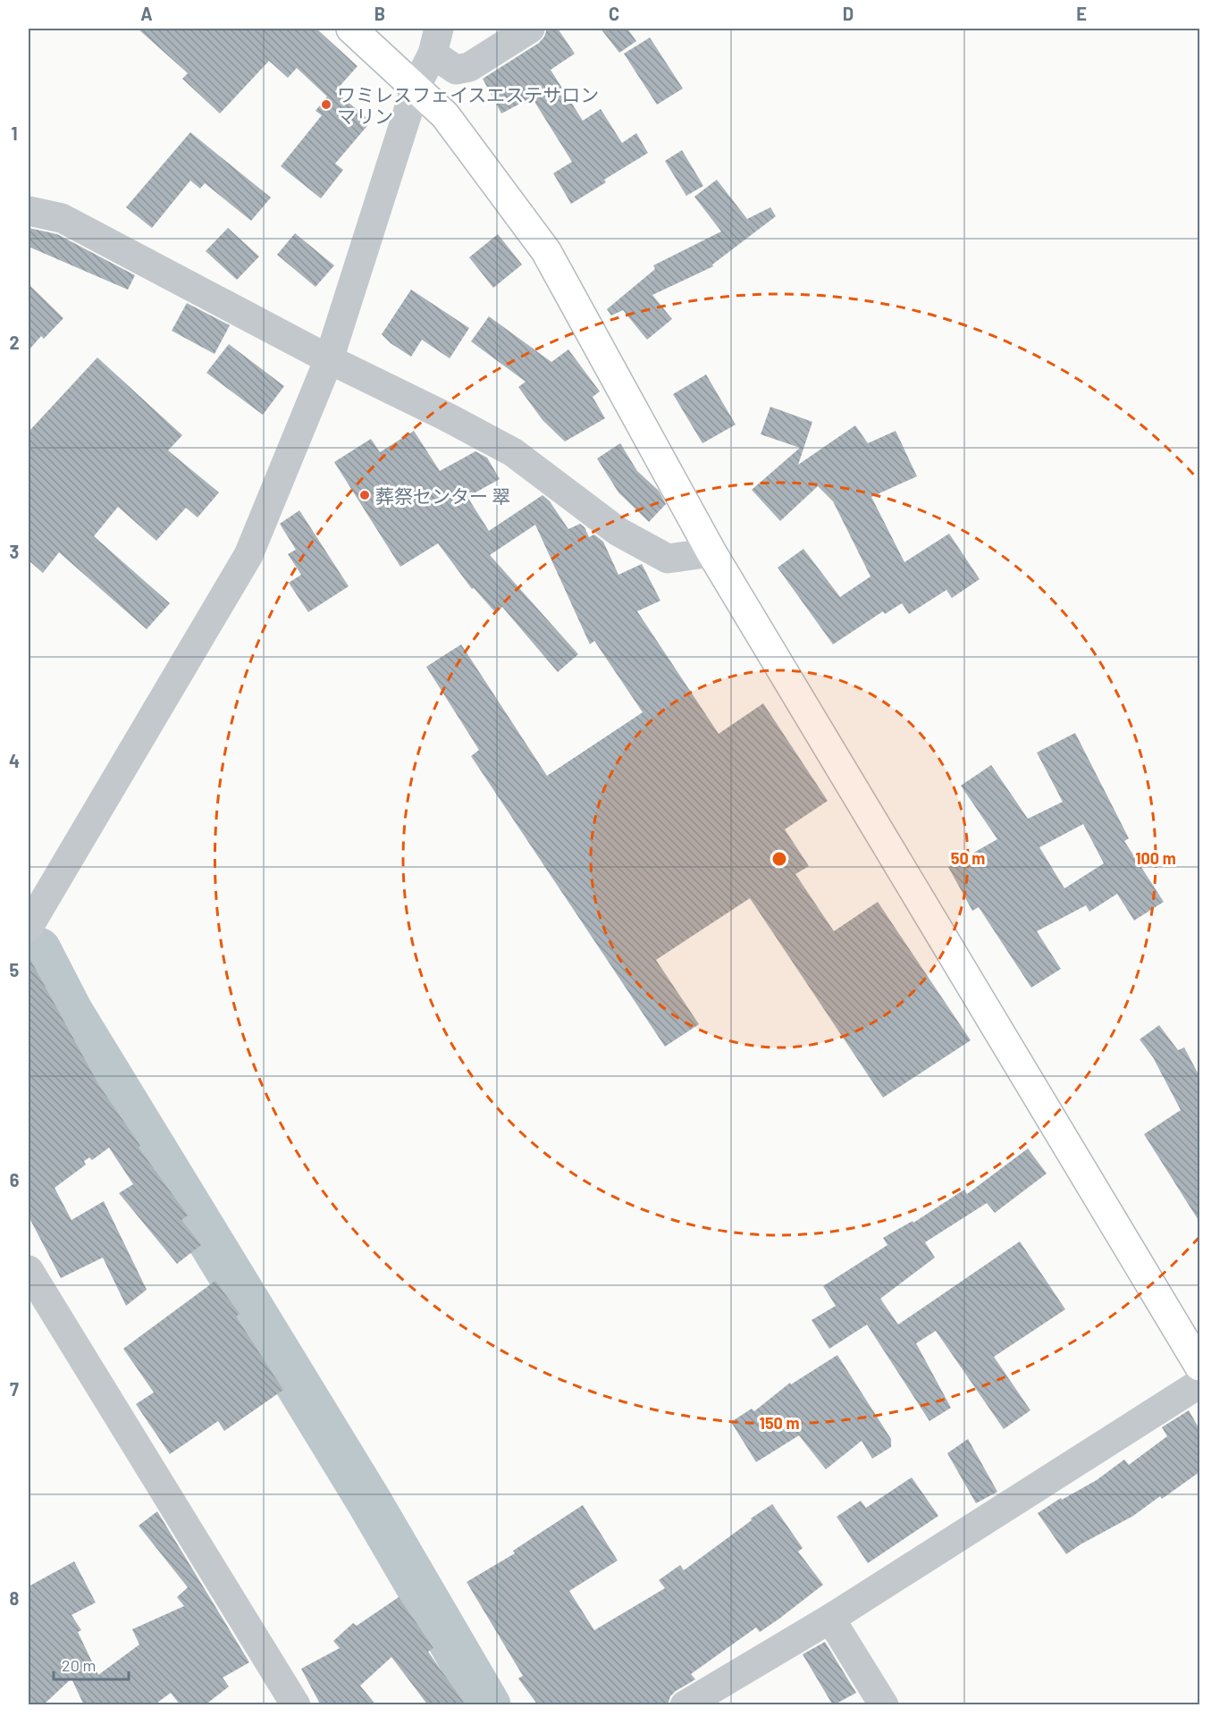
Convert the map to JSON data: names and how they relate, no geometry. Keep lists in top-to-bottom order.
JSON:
{
  "places": ["ワミレスフェイスエステサロン マリン", "葬祭センター 翠"],
  "scale_bar": "20 m",
  "grid": {
    "columns": [
      "A",
      "B",
      "C",
      "D",
      "E"
    ],
    "rows": [
      "1",
      "2",
      "3",
      "4",
      "5",
      "6",
      "7",
      "8"
    ]
  },
  "rings": ["50 m", "100 m", "150 m"]
}
